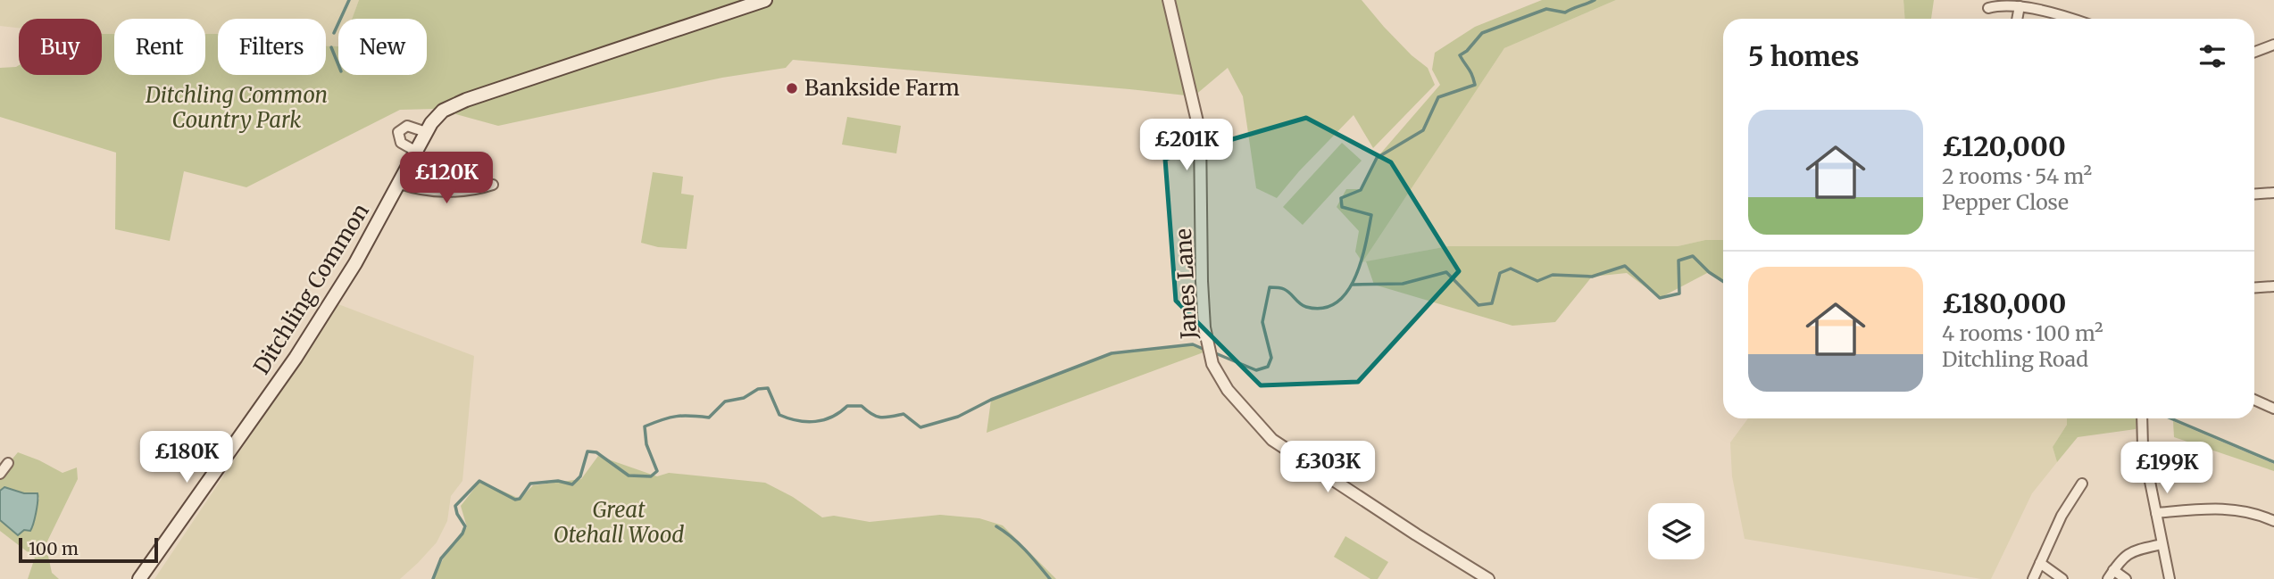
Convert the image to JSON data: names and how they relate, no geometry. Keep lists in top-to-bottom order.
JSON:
{
  "streets": {
    "main road": ["Ditchling Common"],
    "street": ["Janes Lane"]
  },
  "parks": ["Ditchling Common Country Park", "Great Otehall Wood"],
  "places": ["Bankside Farm"],
  "scale_bar": "100 m",
  "page": {
    "chip": [
      "Buy",
      "Rent",
      "Filters",
      "New"
    ],
    "heading": "5 homes",
    "list": [
      {
        "name": "£120,000",
        "note": "2 rooms · 54 m² · Pepper Close"
      },
      {
        "name": "£180,000",
        "note": "4 rooms · 100 m² · Ditchling Road"
      }
    ],
    "price": [
      "£201K",
      "£120K",
      "£180K",
      "£303K",
      "£199K"
    ],
    "scale": "100 m"
  }
}
